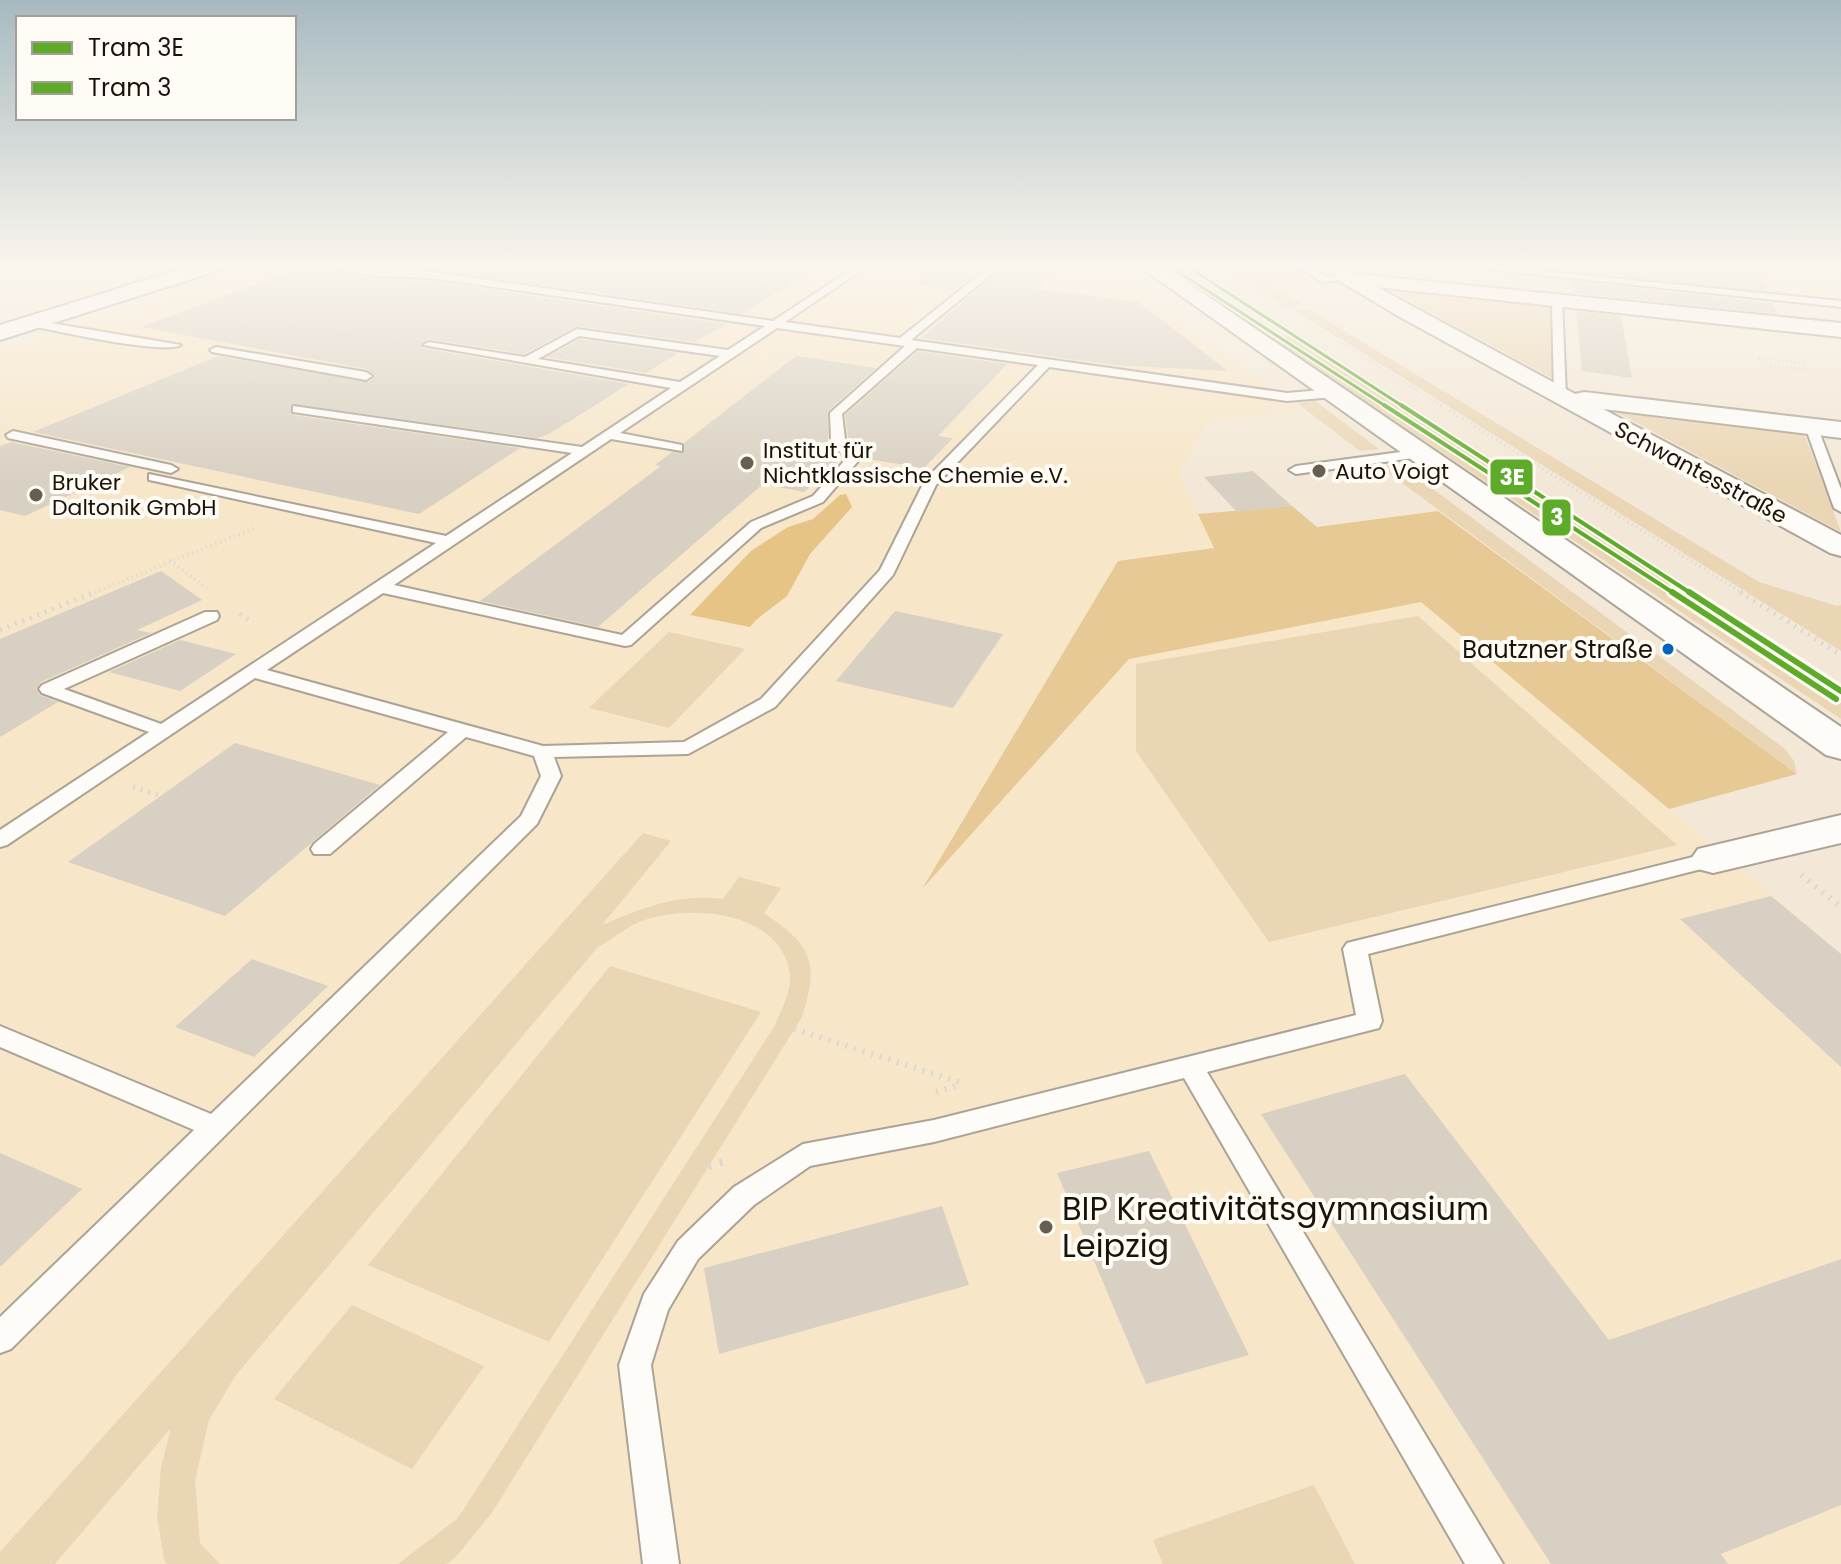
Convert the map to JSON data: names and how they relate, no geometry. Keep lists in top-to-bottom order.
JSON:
{
  "streets": {
    "street": ["Schwantesstraße"]
  },
  "places": [
    "Institut für Nichtklassische Chemie e.V.",
    "Auto Voigt",
    "Bruker Daltonik GmbH",
    "Bautzner Straße",
    "BIP Kreativitätsgymnasium Leipzig"
  ],
  "lines": ["tram line 3E", "tram line 3"],
  "legend": ["Tram 3E", "Tram 3"]
}
